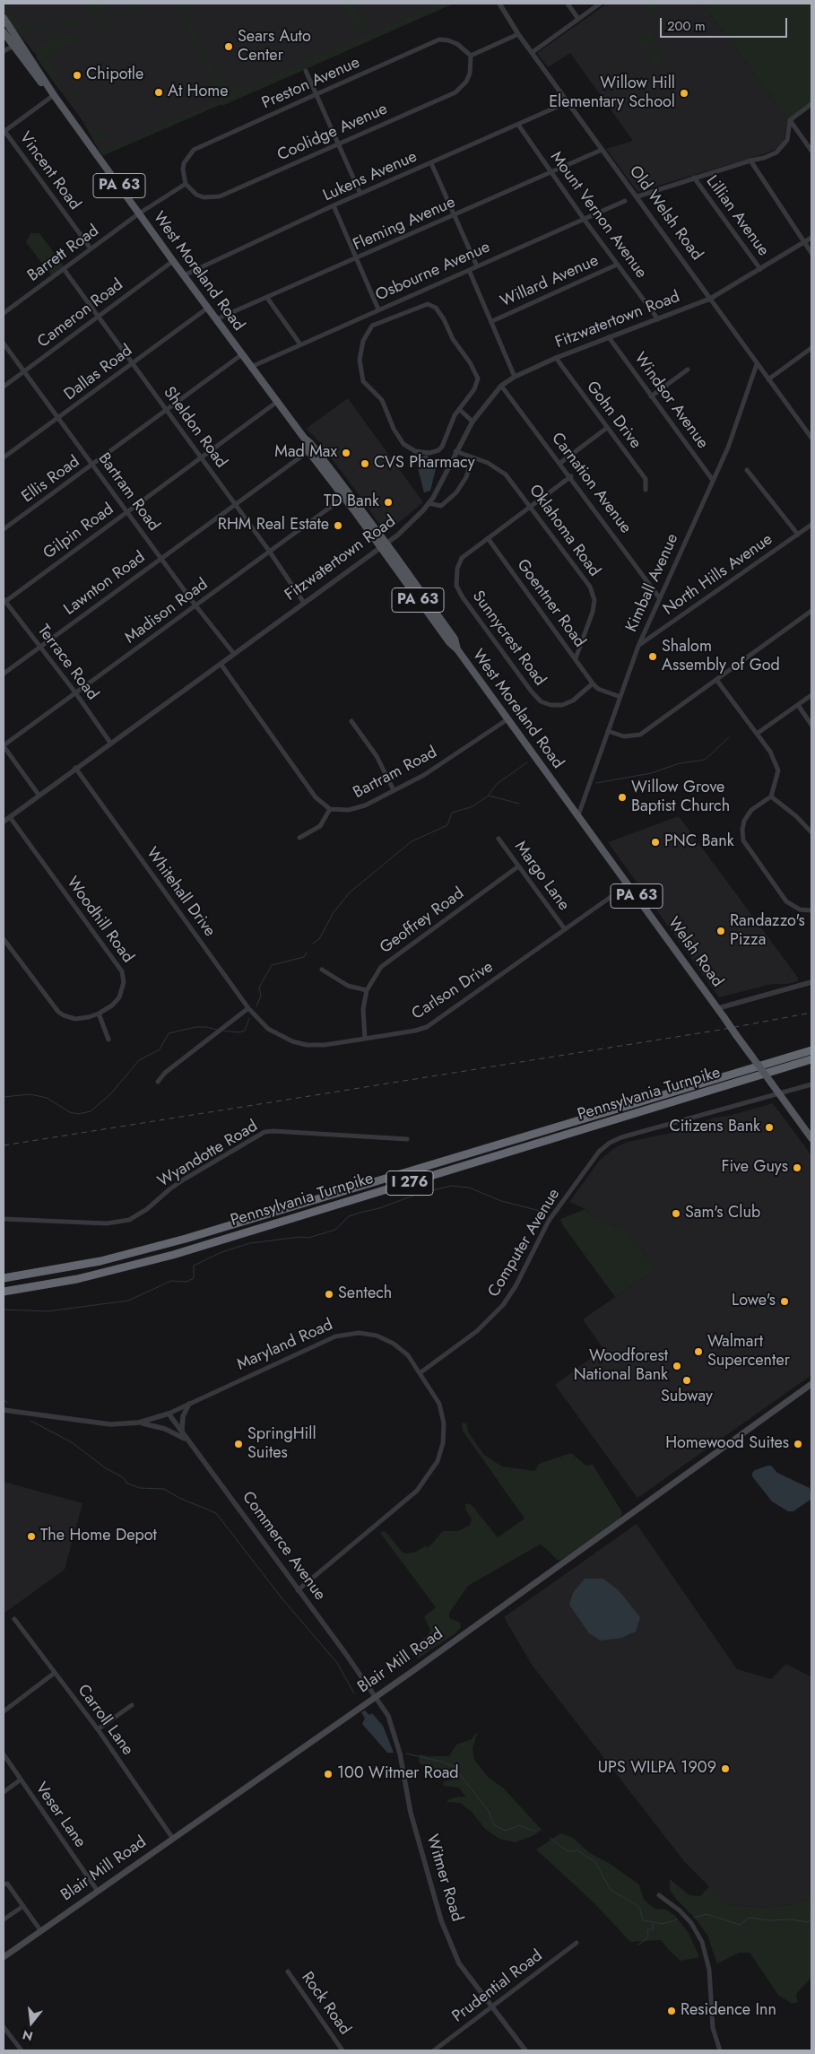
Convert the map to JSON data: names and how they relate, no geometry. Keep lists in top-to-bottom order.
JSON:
{
  "streets": {
    "highway": ["Pennsylvania Turnpike", "I 276"],
    "main road": [
      "PA 63",
      "West Moreland Road",
      "Welsh Road",
      "Blair Mill Road"
    ],
    "street": [
      "Preston Avenue",
      "Coolidge Avenue",
      "Vincent Road",
      "Lukens Avenue",
      "Old Welsh Road",
      "Mount Vernon Avenue",
      "Lillian Avenue",
      "Fleming Avenue",
      "Barrett Road",
      "Osbourne Avenue",
      "Willard Avenue",
      "Cameron Road",
      "Fitzwatertown Road",
      "Dallas Road",
      "Windsor Avenue",
      "Gohn Drive",
      "Sheldon Road",
      "Ellis Road",
      "Carnation Avenue",
      "Bartram Road",
      "Oklahoma Road",
      "Gilpin Road",
      "North Hills Avenue",
      "Kimball Avenue",
      "Lawnton Road",
      "Goentner Road",
      "Madison Road",
      "Sunnycrest Road",
      "Terrace Road",
      "Margo Lane",
      "Whitehall Drive",
      "Woodhill Road",
      "Geoffrey Road",
      "Carlson Drive",
      "Wyandotte Road",
      "Computer Avenue",
      "Maryland Road",
      "Commerce Avenue",
      "Carroll Lane",
      "Veser Lane",
      "Witmer Road",
      "Prudential Road",
      "Rock Road"
    ]
  },
  "crossings": [
    ["Preston Avenue", "Coolidge Avenue"],
    ["Vincent Road", "Barrett Road"],
    ["Lukens Avenue", "Old Welsh Road"],
    ["Lukens Avenue", "Mount Vernon Avenue"],
    ["Lukens Avenue", "West Moreland Road"],
    ["Old Welsh Road", "Fleming Avenue"],
    ["Old Welsh Road", "Fitzwatertown Road"],
    ["Old Welsh Road", "Kimball Avenue"],
    ["Mount Vernon Avenue", "Fleming Avenue"],
    ["Mount Vernon Avenue", "Osbourne Avenue"],
    ["Mount Vernon Avenue", "Willard Avenue"],
    ["Mount Vernon Avenue", "Fitzwatertown Road"],
    ["Lillian Avenue", "Fitzwatertown Road"],
    ["Fleming Avenue", "West Moreland Road"],
    ["Barrett Road", "West Moreland Road"],
    ["Barrett Road", "Sheldon Road"],
    ["West Moreland Road", "Osbourne Avenue"],
    ["West Moreland Road", "Cameron Road"],
    ["West Moreland Road", "Fitzwatertown Road"],
    ["West Moreland Road", "Dallas Road"],
    ["West Moreland Road", "Ellis Road"],
    ["West Moreland Road", "Bartram Road"],
    ["West Moreland Road", "Gilpin Road"],
    ["West Moreland Road", "Lawnton Road"],
    ["West Moreland Road", "Madison Road"],
    ["West Moreland Road", "Welsh Road"],
    ["Cameron Road", "Sheldon Road"],
    ["Cameron Road", "Bartram Road"],
    ["Fitzwatertown Road", "Windsor Avenue"],
    ["Fitzwatertown Road", "Gohn Drive"],
    ["Fitzwatertown Road", "Sheldon Road"],
    ["Fitzwatertown Road", "Carnation Avenue"],
    ["Fitzwatertown Road", "Bartram Road"],
    ["Fitzwatertown Road", "Oklahoma Road"],
    ["Fitzwatertown Road", "Terrace Road"],
    ["Fitzwatertown Road", "Whitehall Drive"],
    ["Fitzwatertown Road", "Woodhill Road"],
    ["Dallas Road", "Sheldon Road"],
    ["Dallas Road", "Bartram Road"],
    ["Windsor Avenue", "Kimball Avenue"],
    ["Sheldon Road", "Ellis Road"],
    ["Sheldon Road", "Gilpin Road"],
    ["Sheldon Road", "Lawnton Road"],
    ["Sheldon Road", "Madison Road"],
    ["Ellis Road", "Bartram Road"],
    ["Carnation Avenue", "Kimball Avenue"],
    ["Bartram Road", "Gilpin Road"],
    ["Bartram Road", "Lawnton Road"],
    ["Bartram Road", "Madison Road"],
    ["Oklahoma Road", "Goentner Road"],
    ["Gilpin Road", "Terrace Road"],
    ["North Hills Avenue", "Kimball Avenue"],
    ["Kimball Avenue", "Welsh Road"],
    ["Lawnton Road", "Terrace Road"],
    ["Goentner Road", "Sunnycrest Road"],
    ["Madison Road", "Terrace Road"],
    ["Margo Lane", "Geoffrey Road"],
    ["Margo Lane", "Carlson Drive"],
    ["Whitehall Drive", "Carlson Drive"],
    ["Geoffrey Road", "Carlson Drive"],
    ["Welsh Road", "Carlson Drive"],
    ["Welsh Road", "Computer Avenue"],
    ["Computer Avenue", "Maryland Road"],
    ["Maryland Road", "Commerce Avenue"],
    ["Commerce Avenue", "Blair Mill Road"],
    ["Commerce Avenue", "Witmer Road"],
    ["Blair Mill Road", "Carroll Lane"],
    ["Blair Mill Road", "Veser Lane"],
    ["Blair Mill Road", "Witmer Road"],
    ["Witmer Road", "Prudential Road"]
  ],
  "places": [
    "Sears Auto Center",
    "Chipotle",
    "At Home",
    "Willow Hill Elementary School",
    "Mad Max",
    "CVS Pharmacy",
    "TD Bank",
    "RHM Real Estate",
    "Shalom Assembly of God",
    "Willow Grove Baptist Church",
    "PNC Bank",
    "Randazzo's Pizza",
    "Citizens Bank",
    "Five Guys",
    "Sam's Club",
    "Sentech",
    "Lowe's",
    "Walmart Supercenter",
    "Woodforest National Bank",
    "Subway",
    "SpringHill Suites",
    "Homewood Suites",
    "The Home Depot",
    "UPS WILPA 1909",
    "100 Witmer Road",
    "Residence Inn"
  ],
  "scale_bar": "200 m",
  "north": "bottom"
}
